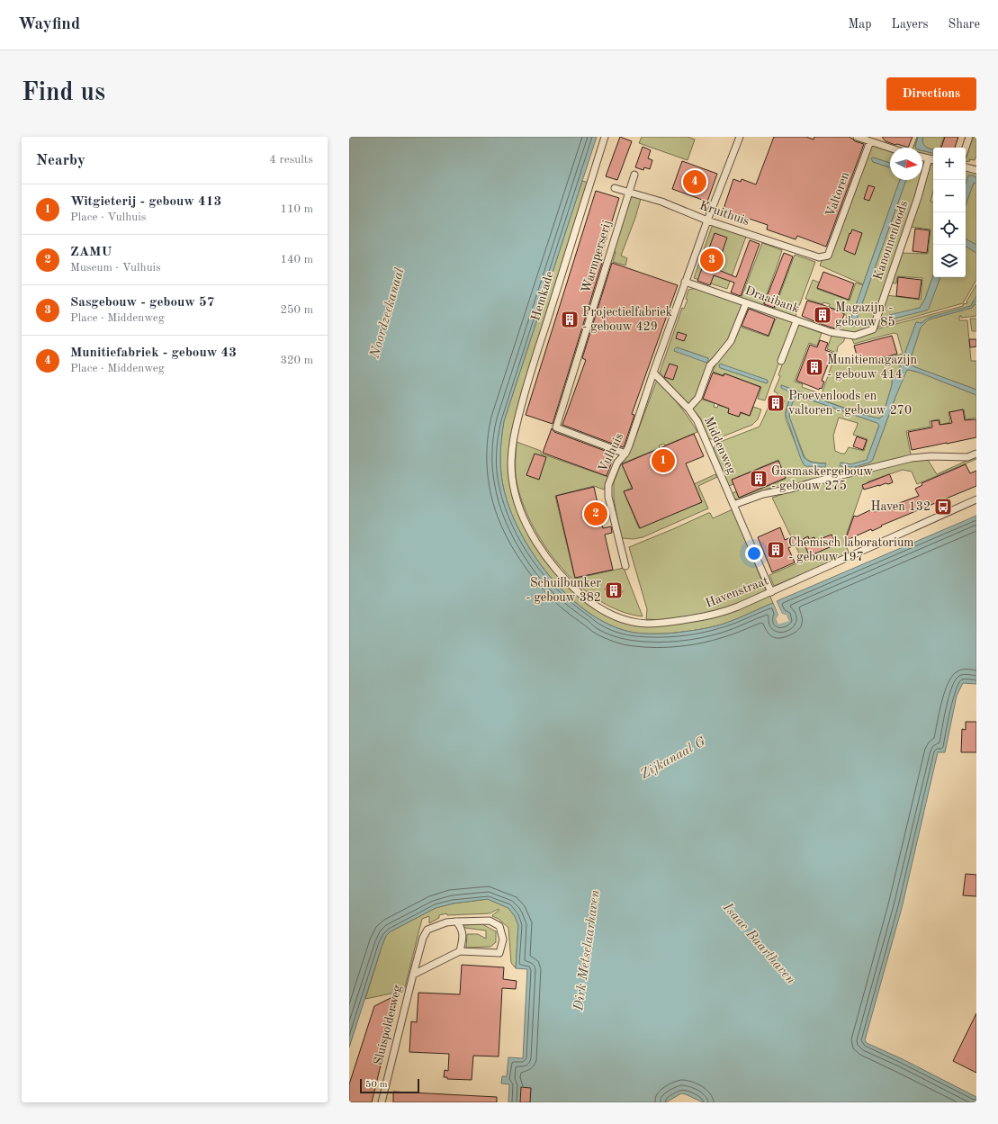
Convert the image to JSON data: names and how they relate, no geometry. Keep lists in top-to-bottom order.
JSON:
{
  "streets": {
    "street": [
      "Valtoren",
      "Kruithuis",
      "Kanonnenloods",
      "Warmperserij",
      "Hemkade",
      "Draaibank",
      "Middenweg",
      "Vulhuis",
      "Havenstraat",
      "Sluispolderweg"
    ]
  },
  "crossings": [
    ["Valtoren", "Kruithuis"],
    ["Kruithuis", "Warmperserij"],
    ["Kanonnenloods", "Draaibank"],
    ["Warmperserij", "Vulhuis"],
    ["Hemkade", "Havenstraat"],
    ["Middenweg", "Vulhuis"],
    ["Middenweg", "Havenstraat"]
  ],
  "water": [
    "Noordzeekanaal",
    "Zijkanaal G",
    "Isaac Baarthaven",
    "Dirk Metselaarhaven"
  ],
  "places": {
    "building": [
      "Magazijn - gebouw 85",
      "Projectielfabriek - gebouw 429",
      "Munitiemagazijn - gebouw 414",
      "Proevenloods en valtoren - gebouw 270",
      "Gasmaskergebouw - gebouw 275",
      "Chemisch laboratorium - gebouw 197",
      "Schuilbunker - gebouw 382"
    ],
    "bus stop": ["Haven 132"]
  },
  "scale_bar": "50 m",
  "north": "right",
  "page": {
    "header": "Wayfind",
    "nav": ["Map", "Layers", "Share"],
    "buttons": "Directions",
    "title": "Find us",
    "heading": ["Nearby", "4 results"],
    "map_buttons": ["+", "−"],
    "pins": [
      "4",
      "3",
      "1",
      "2"
    ],
    "list": [
      {
        "mark": "1",
        "name": "Witgieterij - gebouw 413",
        "note": "Place · Vulhuis",
        "value": "110 m"
      },
      {
        "mark": "2",
        "name": "ZAMU",
        "note": "Museum · Vulhuis",
        "value": "140 m"
      },
      {
        "mark": "3",
        "name": "Sasgebouw - gebouw 57",
        "note": "Place · Middenweg",
        "value": "250 m"
      },
      {
        "mark": "4",
        "name": "Munitiefabriek - gebouw 43",
        "note": "Place · Middenweg",
        "value": "320 m"
      }
    ],
    "scale": "50 m"
  }
}
